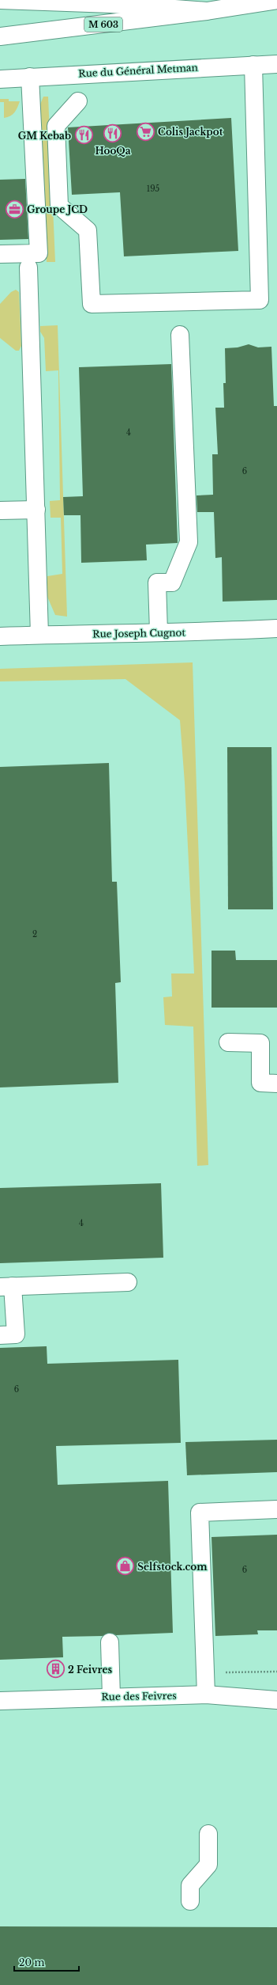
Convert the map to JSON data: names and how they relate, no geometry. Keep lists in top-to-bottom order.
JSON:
{
  "streets": {
    "main road": [
      "M 603",
      "Rue du Général Metman",
      "Rue Joseph Cugnot",
      "Rue des Feivres"
    ]
  },
  "places": {
    "supermarket": ["Colis Jackpot"],
    "restaurant": ["HooQa", "GM Kebab"],
    "office": ["Groupe JCD"],
    "shop": ["Selfstock.com"],
    "building": ["2 Feivres"]
  },
  "house_numbers": [
    "195",
    "4",
    "6",
    "2",
    "4",
    "6",
    "6"
  ],
  "scale_bar": "20 m"
}
